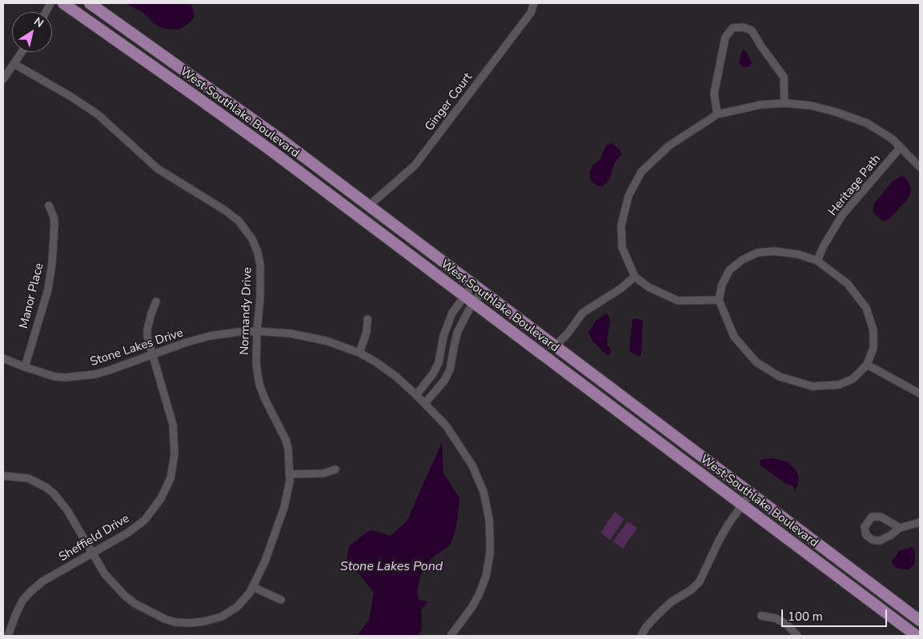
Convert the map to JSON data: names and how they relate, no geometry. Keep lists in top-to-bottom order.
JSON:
{
  "streets": {
    "main road": ["West Southlake Boulevard"],
    "street": [
      "Ginger Court",
      "Heritage Path",
      "Manor Place",
      "Normandy Drive",
      "Stone Lakes Drive",
      "Sheffield Drive"
    ]
  },
  "crossings": [
    ["Ginger Court", "West Southlake Boulevard"],
    ["Manor Place", "Stone Lakes Drive"],
    ["Normandy Drive", "Stone Lakes Drive"],
    ["Normandy Drive", "Sheffield Drive"],
    ["Stone Lakes Drive", "Sheffield Drive"]
  ],
  "water": ["Stone Lakes Pond"],
  "scale_bar": "100 m",
  "north": "top right"
}
